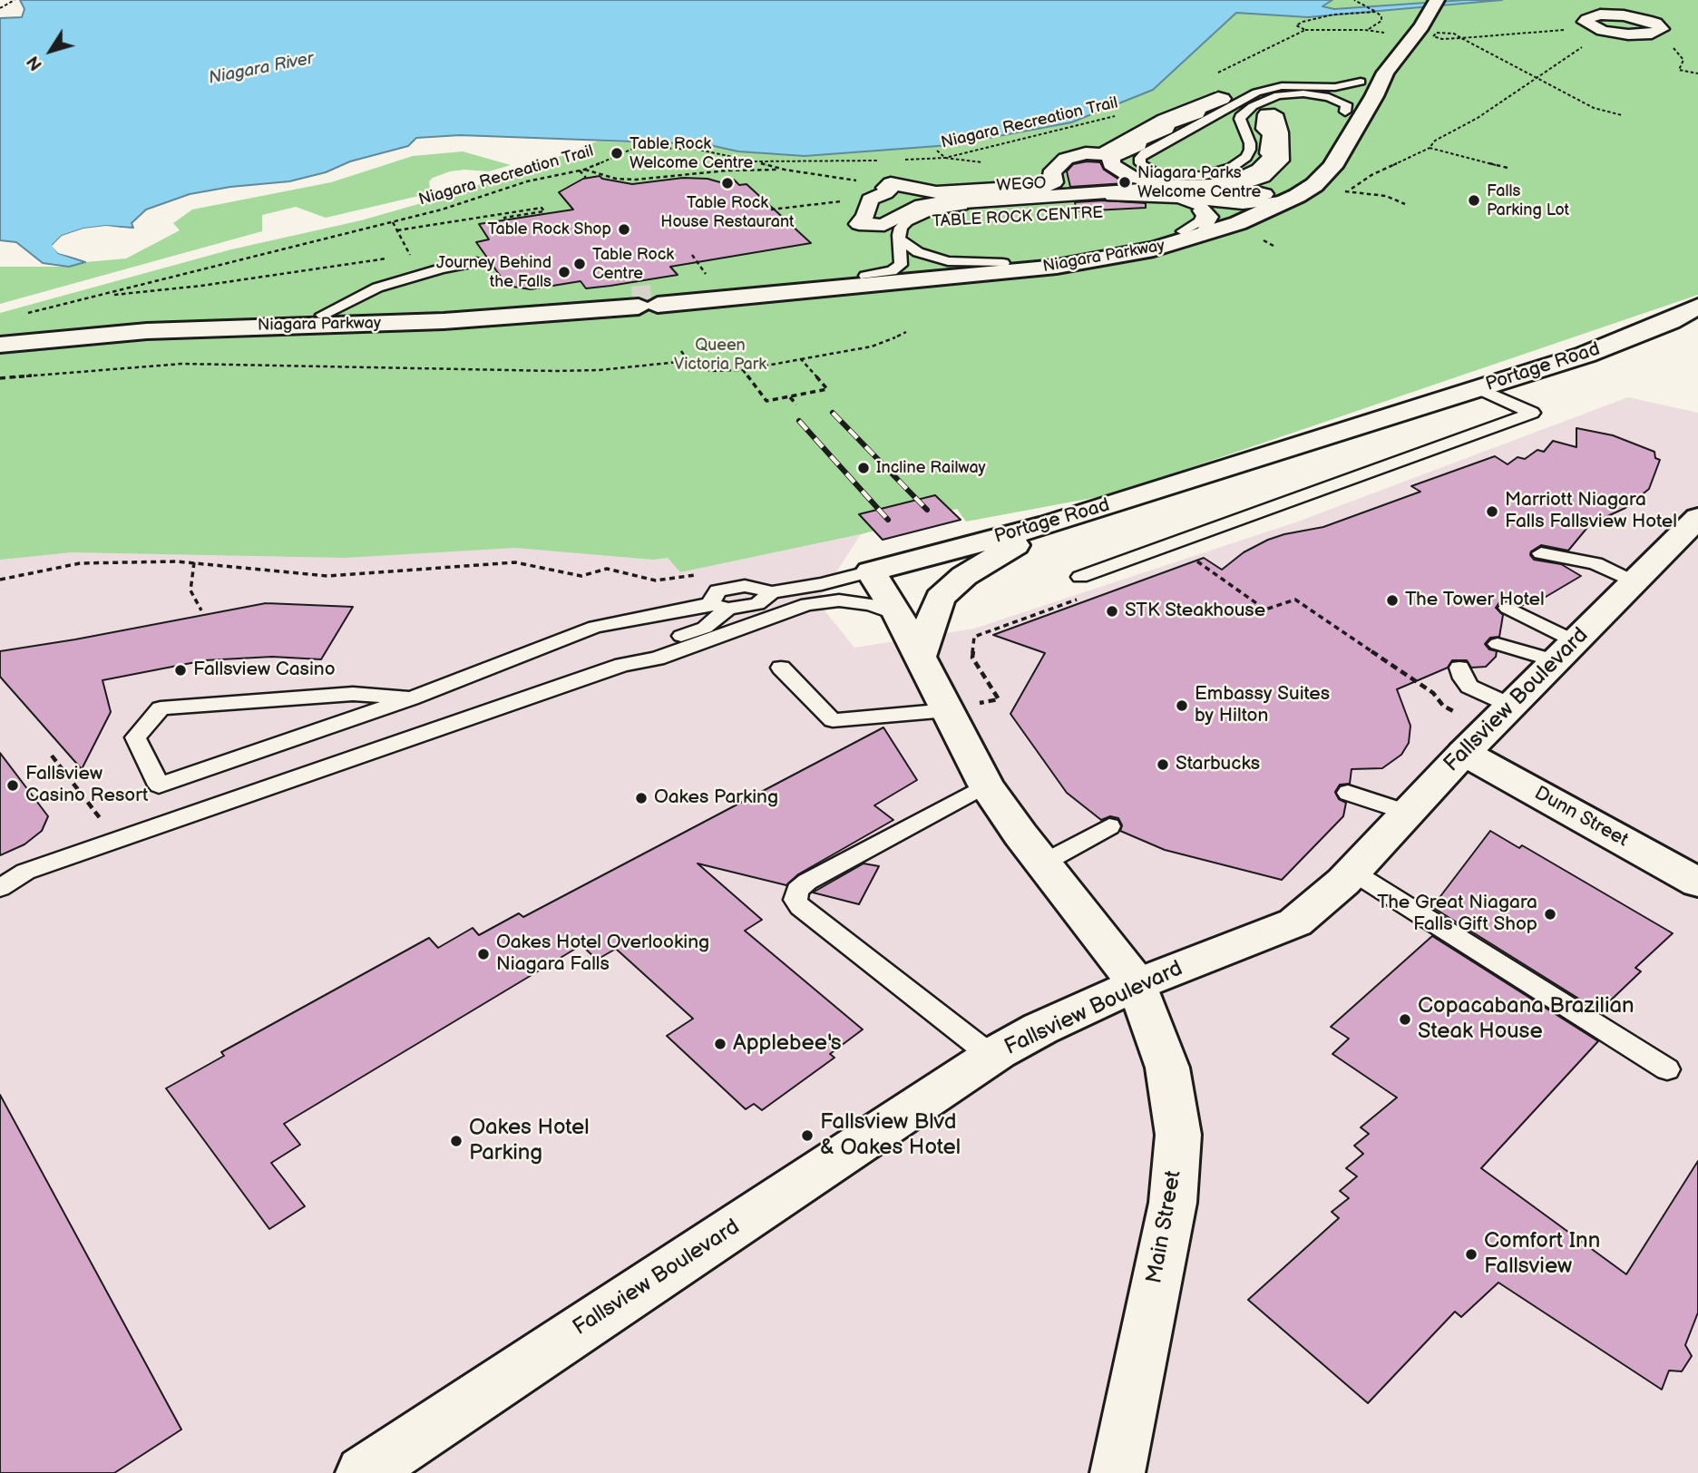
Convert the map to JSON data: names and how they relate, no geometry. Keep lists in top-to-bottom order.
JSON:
{
  "streets": {
    "main road": [
      "Niagara Parkway",
      "Portage Road",
      "Fallsview Boulevard",
      "Dunn Street",
      "Main Street"
    ],
    "street": ["TABLE ROCK CENTRE"],
    "lane": ["WEGO"],
    "path": ["Niagara Recreation Trail"]
  },
  "crossings": [
    ["WEGO", "Niagara Parkway"],
    ["Fallsview Boulevard", "Dunn Street"],
    ["Fallsview Boulevard", "Main Street"]
  ],
  "water": ["Niagara River"],
  "parks": ["Queen Victoria Park"],
  "places": [
    "Table Rock Welcome Centre",
    "Niagara Parks Welcome Centre",
    "Table Rock House Restaurant",
    "Falls Parking Lot",
    "Table Rock Shop",
    "Table Rock Centre",
    "Journey Behind the Falls",
    "Incline Railway",
    "Marriott Niagara Falls Fallsview Hotel",
    "The Tower Hotel",
    "STK Steakhouse",
    "Fallsview Casino",
    "Embassy Suites by Hilton",
    "Starbucks",
    "Fallsview Casino Resort",
    "Oakes Parking",
    "The Great Niagara Falls Gift Shop",
    "Oakes Hotel Overlooking Niagara Falls",
    "Copacabana Brazilian Steak House",
    "Applebee's",
    "Fallsview Blvd & Oakes Hotel",
    "Oakes Hotel Parking",
    "Comfort Inn Fallsview"
  ],
  "north": "bottom left"
}
